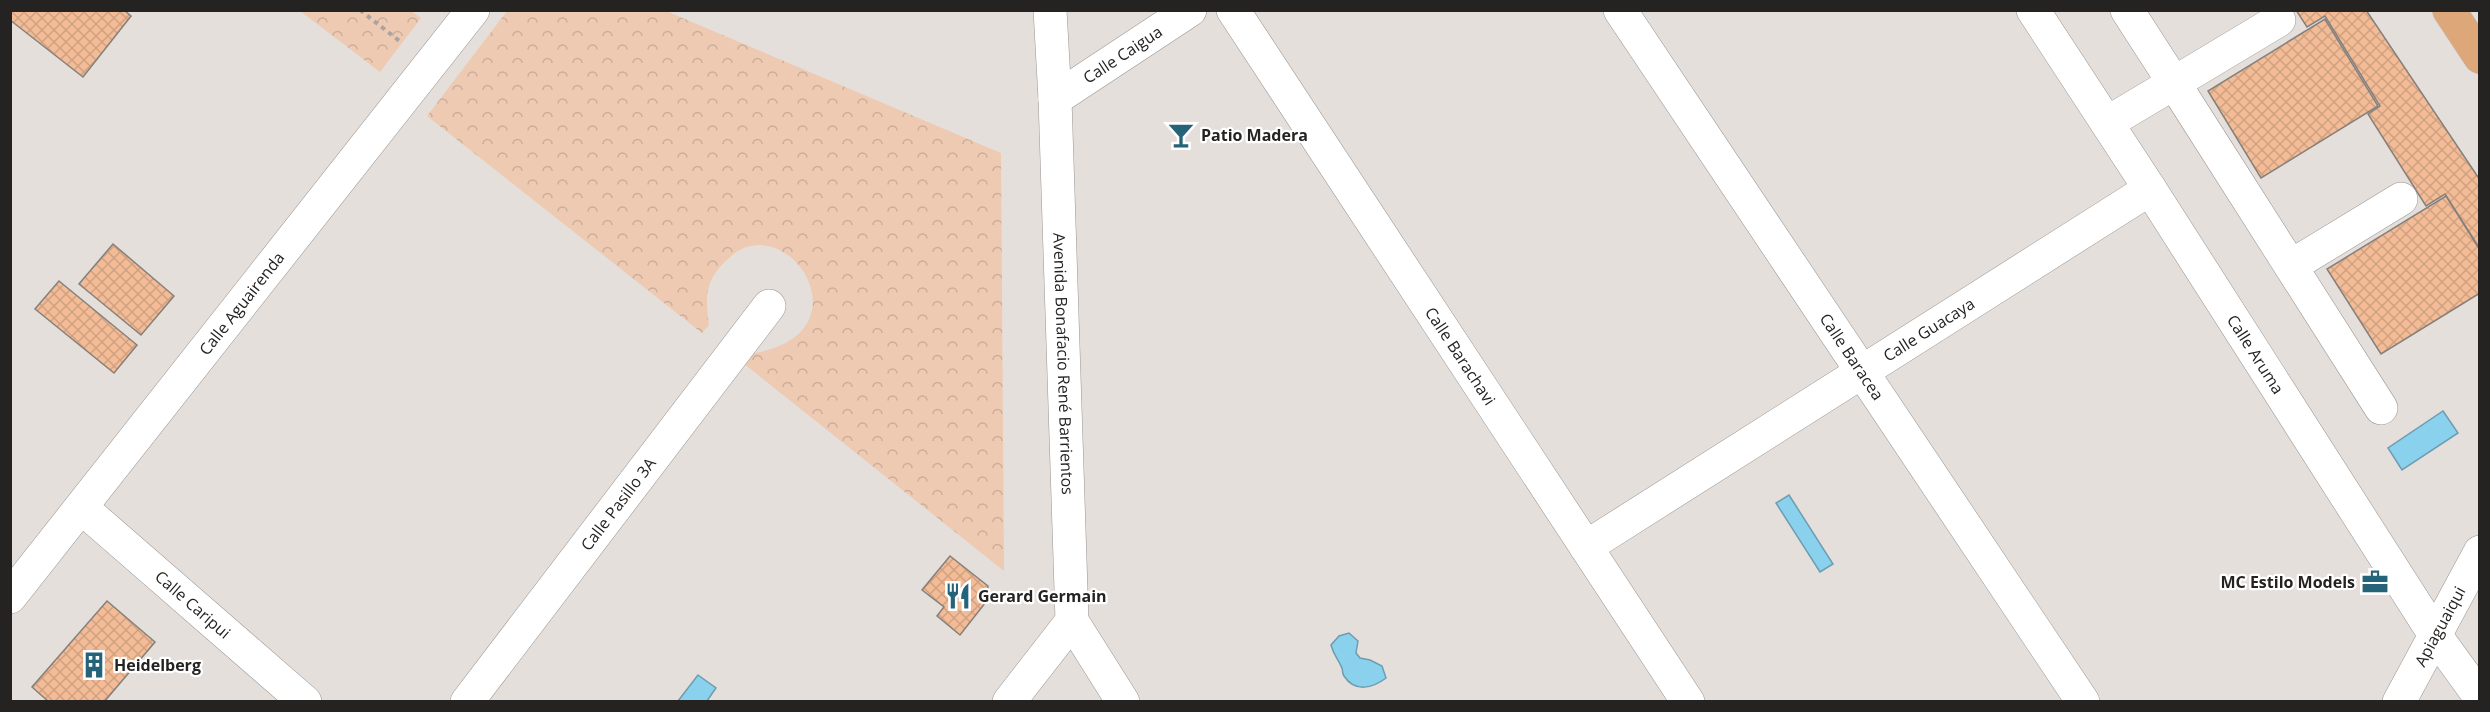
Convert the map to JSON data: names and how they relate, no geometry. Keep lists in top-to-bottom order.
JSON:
{
  "streets": {
    "street": [
      "Calle Caigua",
      "Calle Aguairenda",
      "Calle Guacaya",
      "Calle Aruma",
      "Calle Barachavi",
      "Calle Baracea",
      "Avenida Bonafacio René Barrientos",
      "Calle Pasillo 3A",
      "Calle Caripui",
      "Apiaguaiqui"
    ]
  },
  "crossings": [
    ["Calle Caigua", "Avenida Bonafacio René Barrientos"],
    ["Calle Aguairenda", "Calle Caripui"],
    ["Calle Guacaya", "Calle Aruma"],
    ["Calle Guacaya", "Calle Barachavi"],
    ["Calle Guacaya", "Calle Baracea"],
    ["Calle Aruma", "Apiaguaiqui"]
  ],
  "places": {
    "bar": ["Patio Madera"],
    "office": ["MC Estilo Models"],
    "restaurant": ["Gerard Germain"],
    "building": ["Heidelberg"]
  }
}
